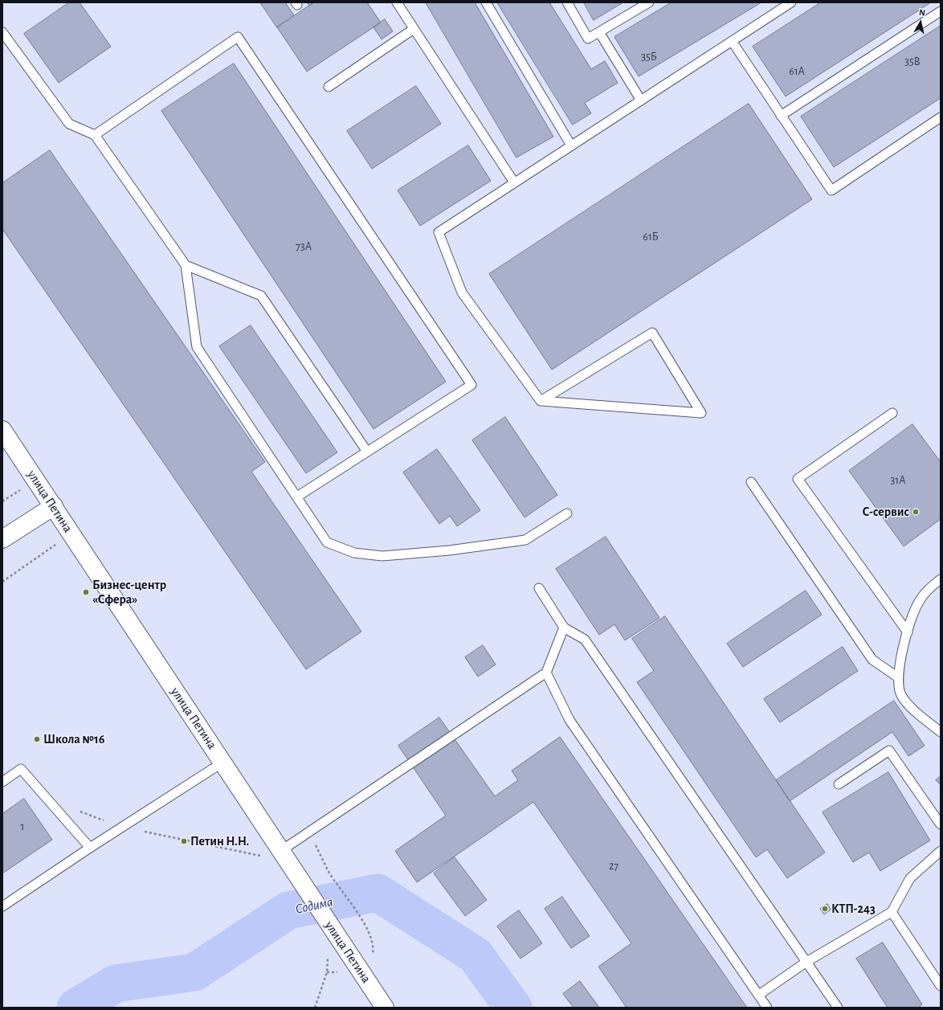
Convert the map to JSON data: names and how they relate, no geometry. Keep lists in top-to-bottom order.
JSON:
{
  "streets": {
    "street": ["улица Петина"]
  },
  "water": ["Содима"],
  "places": [
    "С-сервис",
    "Бизнес-центр «Сфера»",
    "Школа №16",
    "Петин Н.Н.",
    "КТП-243"
  ],
  "house_numbers": [
    "35Б",
    "35В",
    "61А",
    "61Б",
    "73А",
    "31А",
    "1",
    "27"
  ],
  "north": "top"
}
